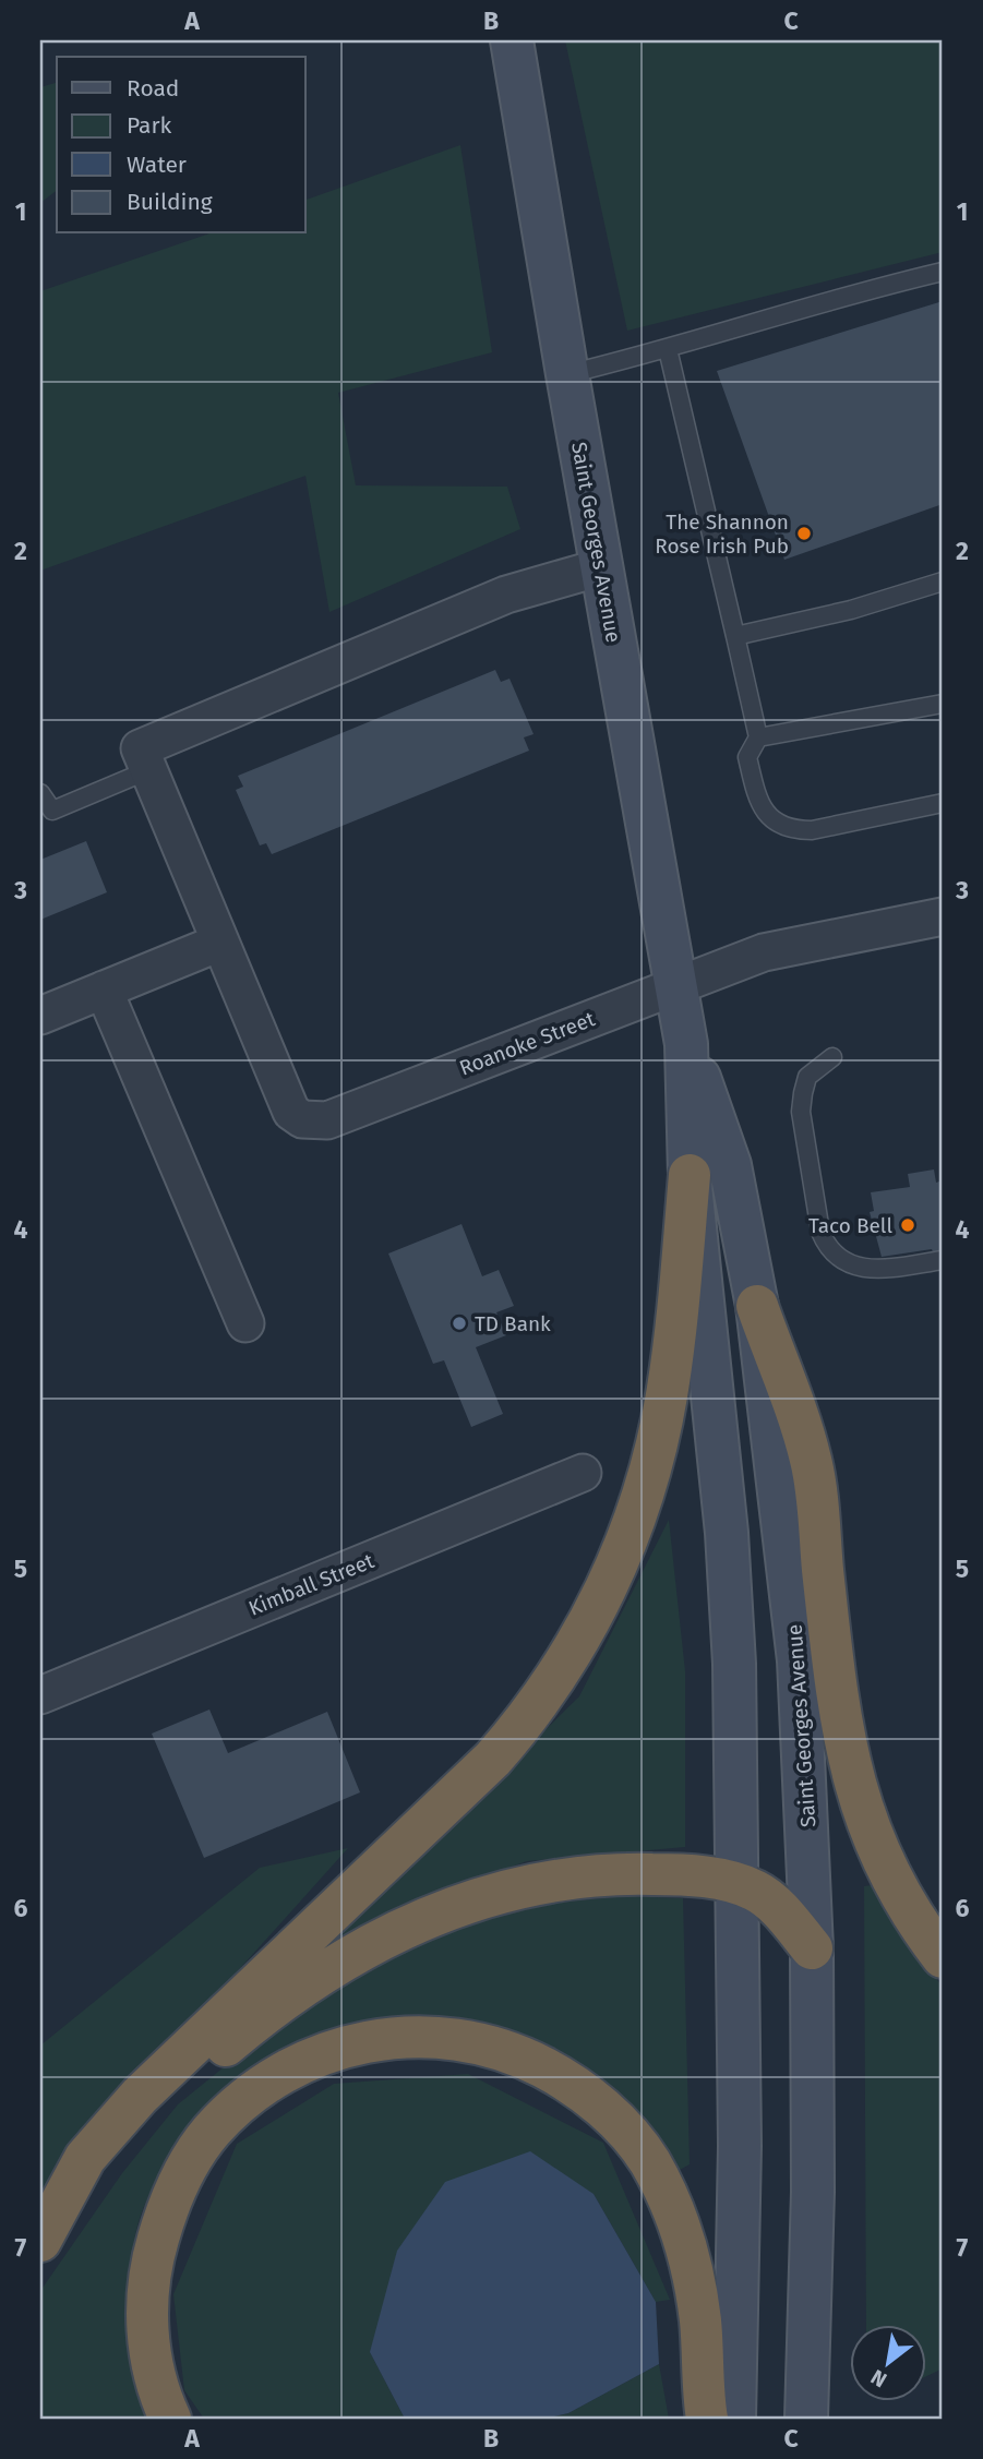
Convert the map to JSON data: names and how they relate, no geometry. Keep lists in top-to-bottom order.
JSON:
{
  "streets": {
    "main road": ["Saint Georges Avenue"],
    "street": ["Roanoke Street", "Kimball Street"]
  },
  "crossings": [
    ["Saint Georges Avenue", "Roanoke Street"]
  ],
  "places": ["The Shannon Rose Irish Pub", "Taco Bell", "TD Bank"],
  "legend": [
    "Road",
    "Park",
    "Water",
    "Building"
  ],
  "north": "bottom left",
  "grid": {
    "columns": ["A", "B", "C"],
    "rows": [
      "1",
      "2",
      "3",
      "4",
      "5",
      "6",
      "7"
    ]
  }
}
